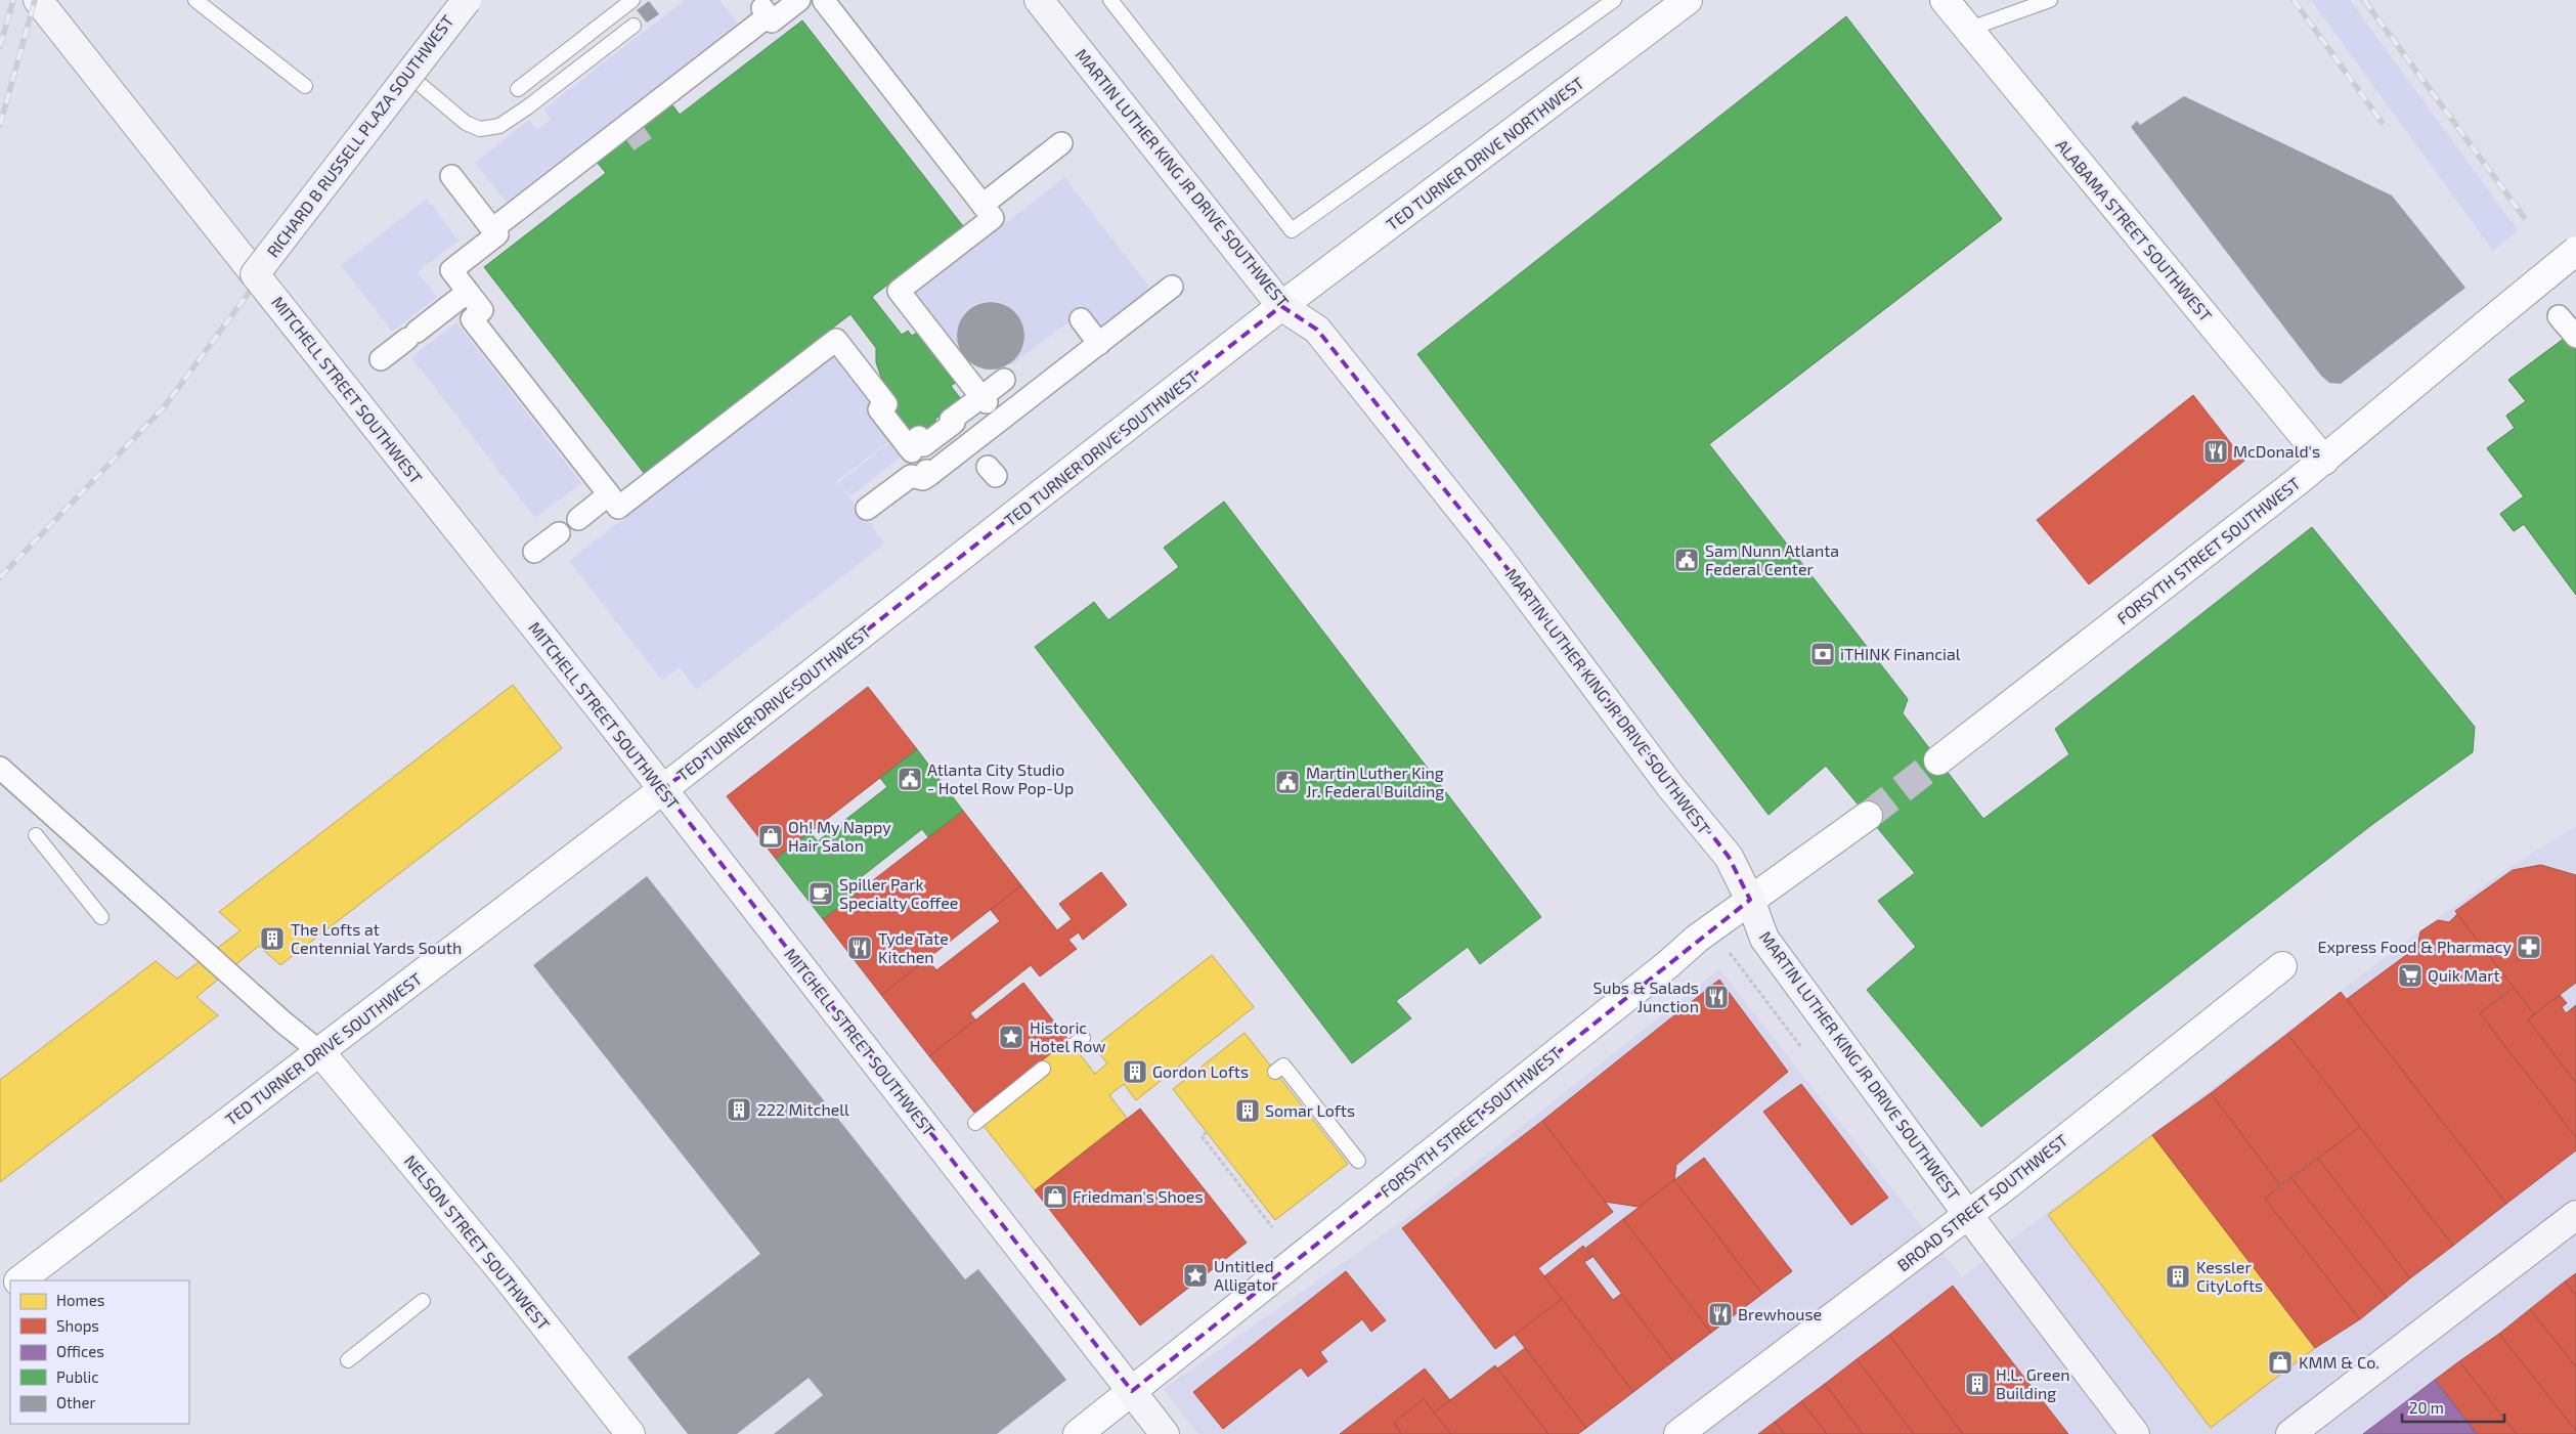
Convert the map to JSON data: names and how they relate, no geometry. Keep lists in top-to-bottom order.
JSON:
{
  "streets": {
    "main road": ["RICHARD B RUSSELL PLAZA SOUTHWEST", "MARTIN LUTHER KING JR DRIVE SOUTHWEST", "MITCHELL STREET SOUTHWEST"],
    "street": [
      "TED TURNER DRIVE NORTHWEST",
      "ALABAMA STREET SOUTHWEST",
      "TED TURNER DRIVE SOUTHWEST",
      "FORSYTH STREET SOUTHWEST",
      "BROAD STREET SOUTHWEST",
      "NELSON STREET SOUTHWEST"
    ]
  },
  "crossings": [
    ["RICHARD B RUSSELL PLAZA SOUTHWEST", "MITCHELL STREET SOUTHWEST"],
    ["TED TURNER DRIVE NORTHWEST", "MARTIN LUTHER KING JR DRIVE SOUTHWEST"],
    ["TED TURNER DRIVE NORTHWEST", "TED TURNER DRIVE SOUTHWEST"],
    ["MARTIN LUTHER KING JR DRIVE SOUTHWEST", "TED TURNER DRIVE SOUTHWEST"],
    ["MARTIN LUTHER KING JR DRIVE SOUTHWEST", "FORSYTH STREET SOUTHWEST"],
    ["MARTIN LUTHER KING JR DRIVE SOUTHWEST", "BROAD STREET SOUTHWEST"],
    ["ALABAMA STREET SOUTHWEST", "FORSYTH STREET SOUTHWEST"],
    ["MITCHELL STREET SOUTHWEST", "TED TURNER DRIVE SOUTHWEST"],
    ["MITCHELL STREET SOUTHWEST", "FORSYTH STREET SOUTHWEST"],
    ["TED TURNER DRIVE SOUTHWEST", "NELSON STREET SOUTHWEST"]
  ],
  "places": {
    "restaurant": [
      "McDonald's",
      "Tyde Tate Kitchen",
      "Subs & Salads Junction",
      "Brewhouse"
    ],
    "public building": ["Sam Nunn Atlanta Federal Center", "Atlanta City Studio - Hotel Row Pop-Up", "Martin Luther King Jr. Federal Building"],
    "bank": ["iTHINK Financial"],
    "shop": ["Oh! My Nappy Hair Salon", "Friedman's Shoes", "KMM & Co."],
    "cafe": ["Spiller Park Specialty Coffee"],
    "building": [
      "The Lofts at Centennial Yards South",
      "Gordon Lofts",
      "222 Mitchell",
      "Somar Lofts",
      "Kessler CityLofts",
      "H.L. Green Building"
    ],
    "pharmacy": ["Express Food & Pharmacy"],
    "supermarket": ["Quik Mart"],
    "place": ["Historic Hotel Row", "Untitled Alligator"]
  },
  "legend": [
    "Homes",
    "Shops",
    "Offices",
    "Public",
    "Other"
  ],
  "scale_bar": "20 m"
}
